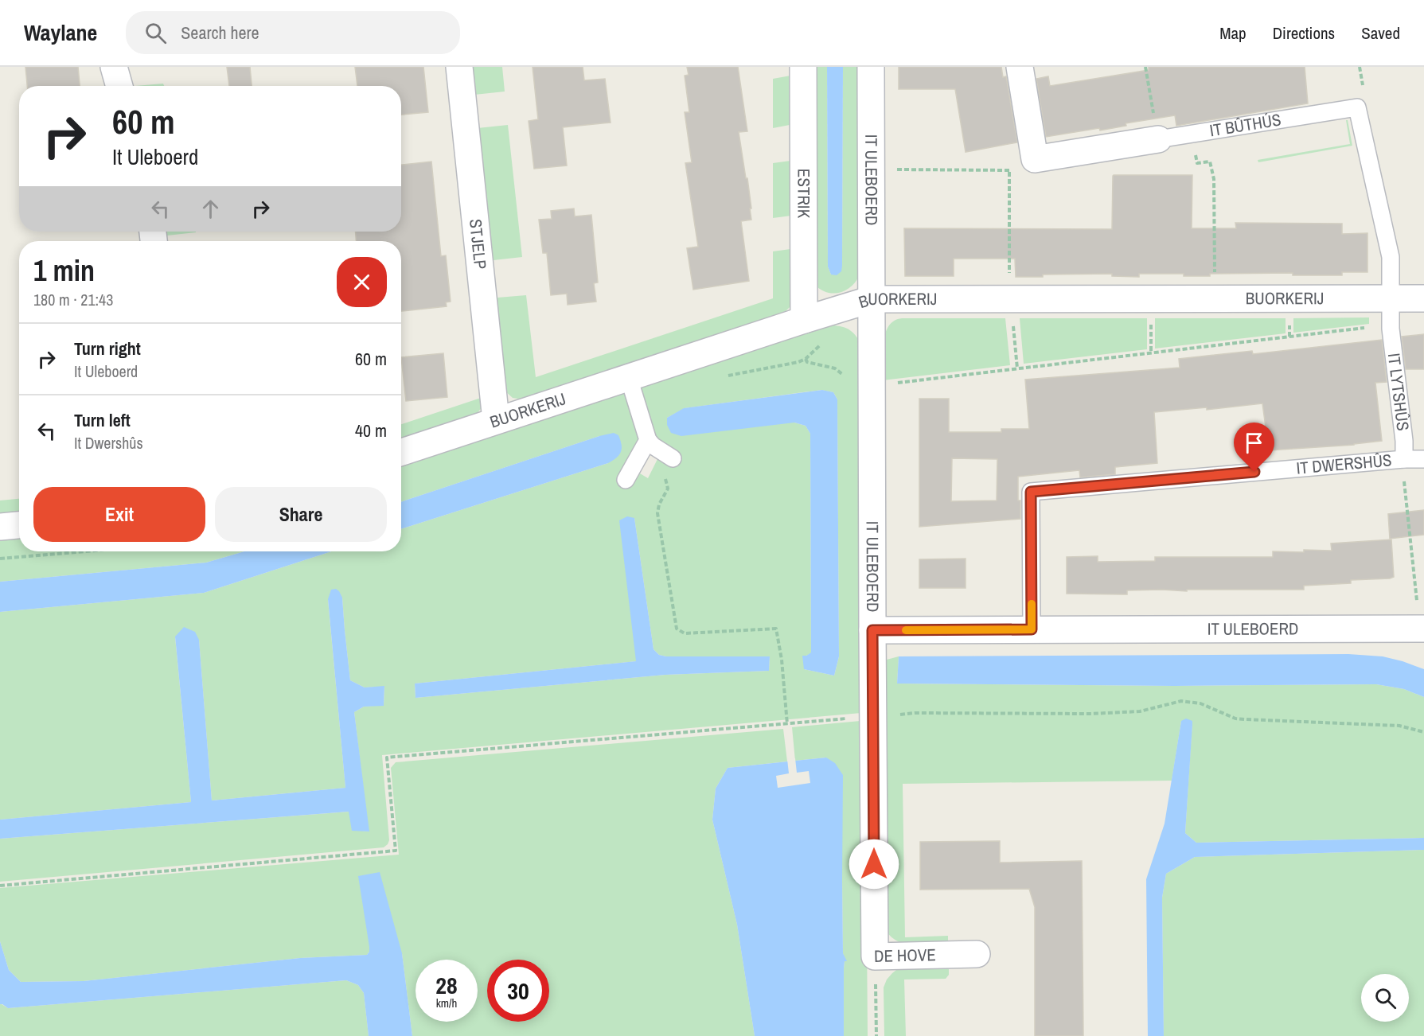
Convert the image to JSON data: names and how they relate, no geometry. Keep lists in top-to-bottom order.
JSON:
{
  "streets": {
    "street": [
      "IT BÛTHÚS",
      "IT ULEBOERD",
      "ESTRIK",
      "STJELP",
      "BUORKERIJ",
      "DE HOVE"
    ],
    "lane": ["IT LYTSHÛS", "IT DWERSHÛS"]
  },
  "crossings": [
    ["IT BÛTHÚS", "BUORKERIJ"],
    ["IT BÛTHÚS", "IT LYTSHÛS"],
    ["IT ULEBOERD", "BUORKERIJ"],
    ["IT ULEBOERD", "IT DWERSHÛS"],
    ["IT ULEBOERD", "DE HOVE"],
    ["ESTRIK", "BUORKERIJ"],
    ["STJELP", "BUORKERIJ"],
    ["BUORKERIJ", "IT LYTSHÛS"],
    ["IT LYTSHÛS", "IT DWERSHÛS"]
  ],
  "page": {
    "header": "Waylane",
    "search": "Search here",
    "nav": ["Map", "Directions", "Saved"],
    "turn": ["60 m", "It Uleboerd"],
    "heading": ["1 min", "180 m · 21:43"],
    "list": [
      {
        "name": "Turn right",
        "note": "It Uleboerd",
        "value": "60 m"
      },
      {
        "name": "Turn left",
        "note": "It Dwershûs",
        "value": "40 m"
      }
    ],
    "buttons": ["Exit", "Share"],
    "speed": "28 km/h",
    "limit": "30"
  }
}
